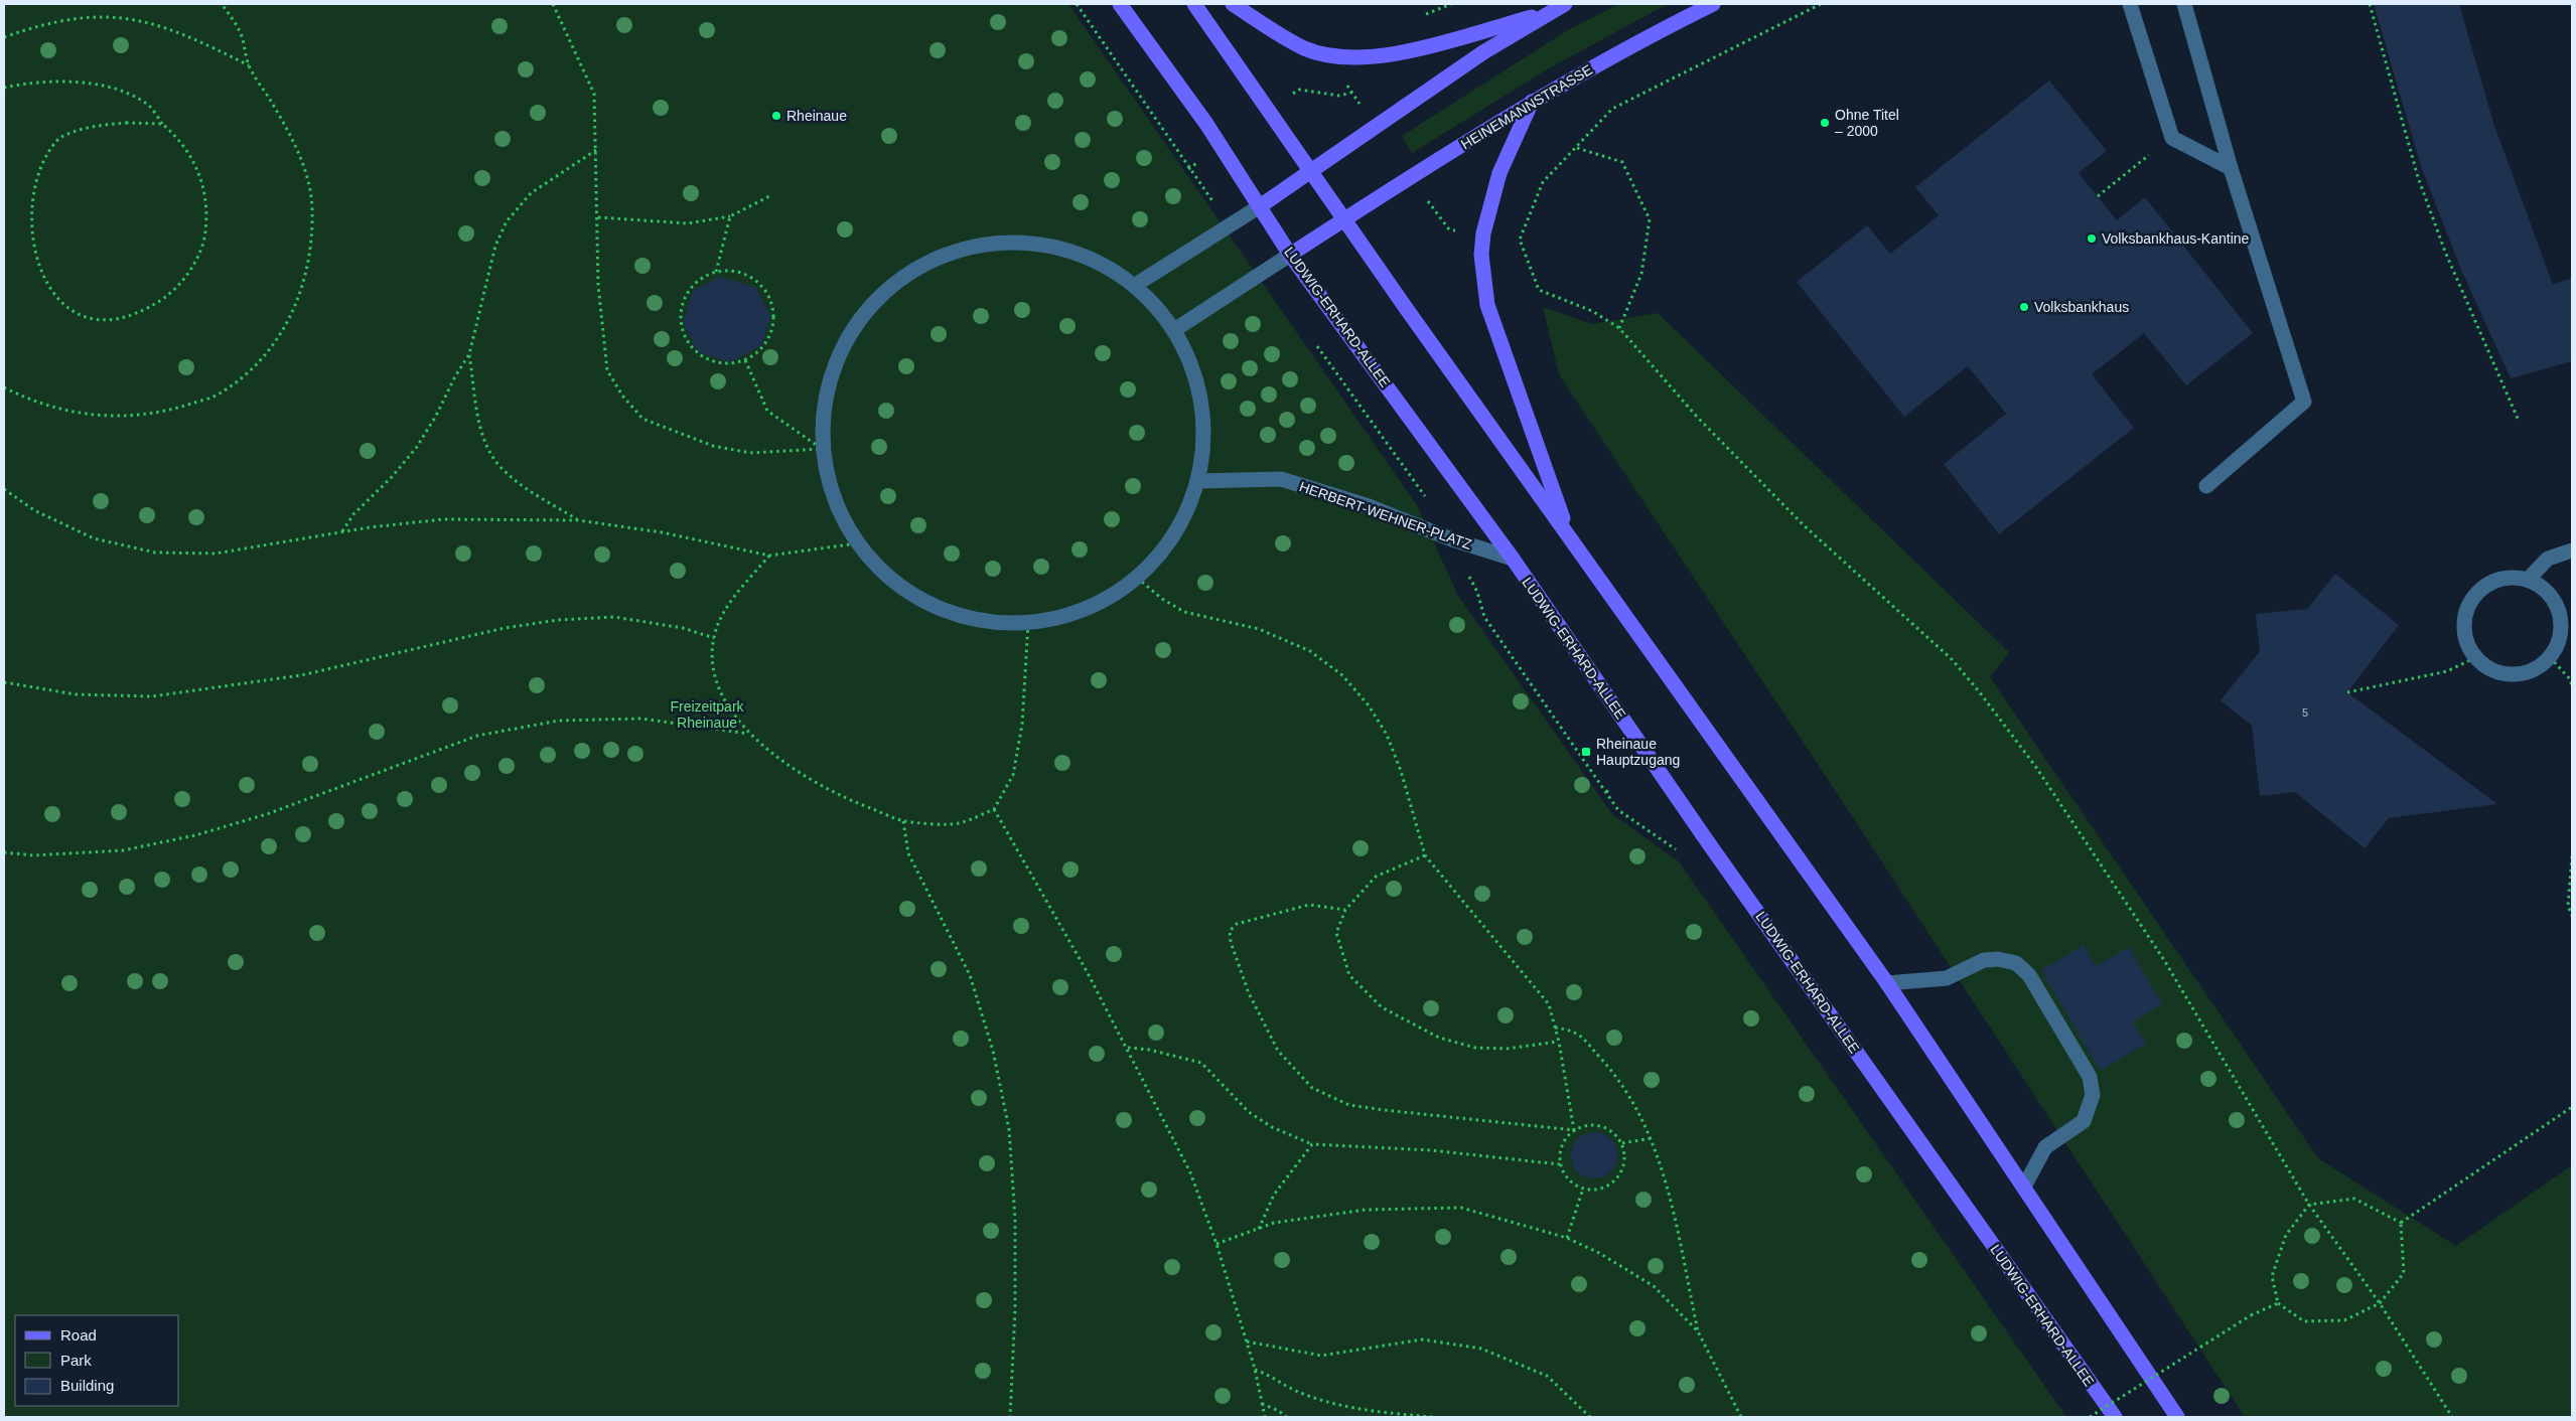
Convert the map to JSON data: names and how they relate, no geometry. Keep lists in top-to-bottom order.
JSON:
{
  "streets": {
    "main road": ["HEINEMANNSTRASSE", "LUDWIG-ERHARD-ALLEE"],
    "lane": ["HERBERT-WEHNER-PLATZ"]
  },
  "crossings": [
    ["HEINEMANNSTRASSE", "LUDWIG-ERHARD-ALLEE"],
    ["LUDWIG-ERHARD-ALLEE", "HERBERT-WEHNER-PLATZ"]
  ],
  "parks": ["Freizeitpark Rheinaue"],
  "places": {
    "other": [
      "Rheinaue",
      "Ohne Titel – 2000",
      "Volksbankhaus-Kantine",
      "Volksbankhaus"
    ],
    "transit": ["Rheinaue Hauptzugang"]
  },
  "house_numbers": ["5"],
  "legend": ["Road", "Park", "Building"]
}
